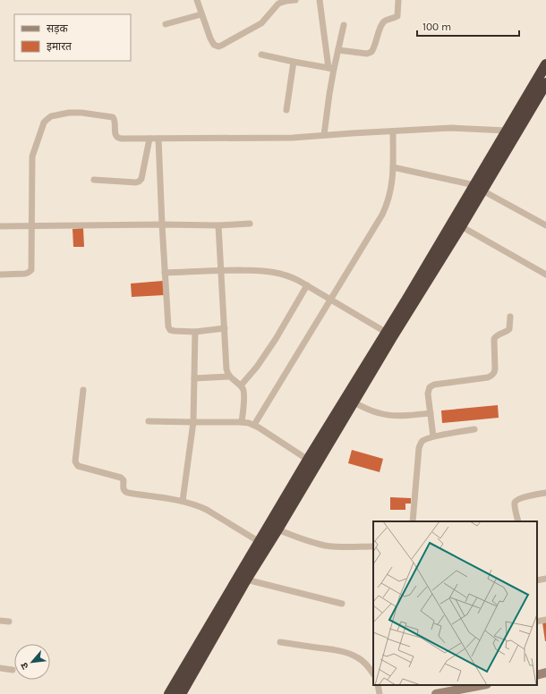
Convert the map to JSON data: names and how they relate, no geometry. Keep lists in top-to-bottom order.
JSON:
{
  "legend": ["सड़क", "इमारत"],
  "scale_bar": "100 m",
  "north": "bottom left"
}
